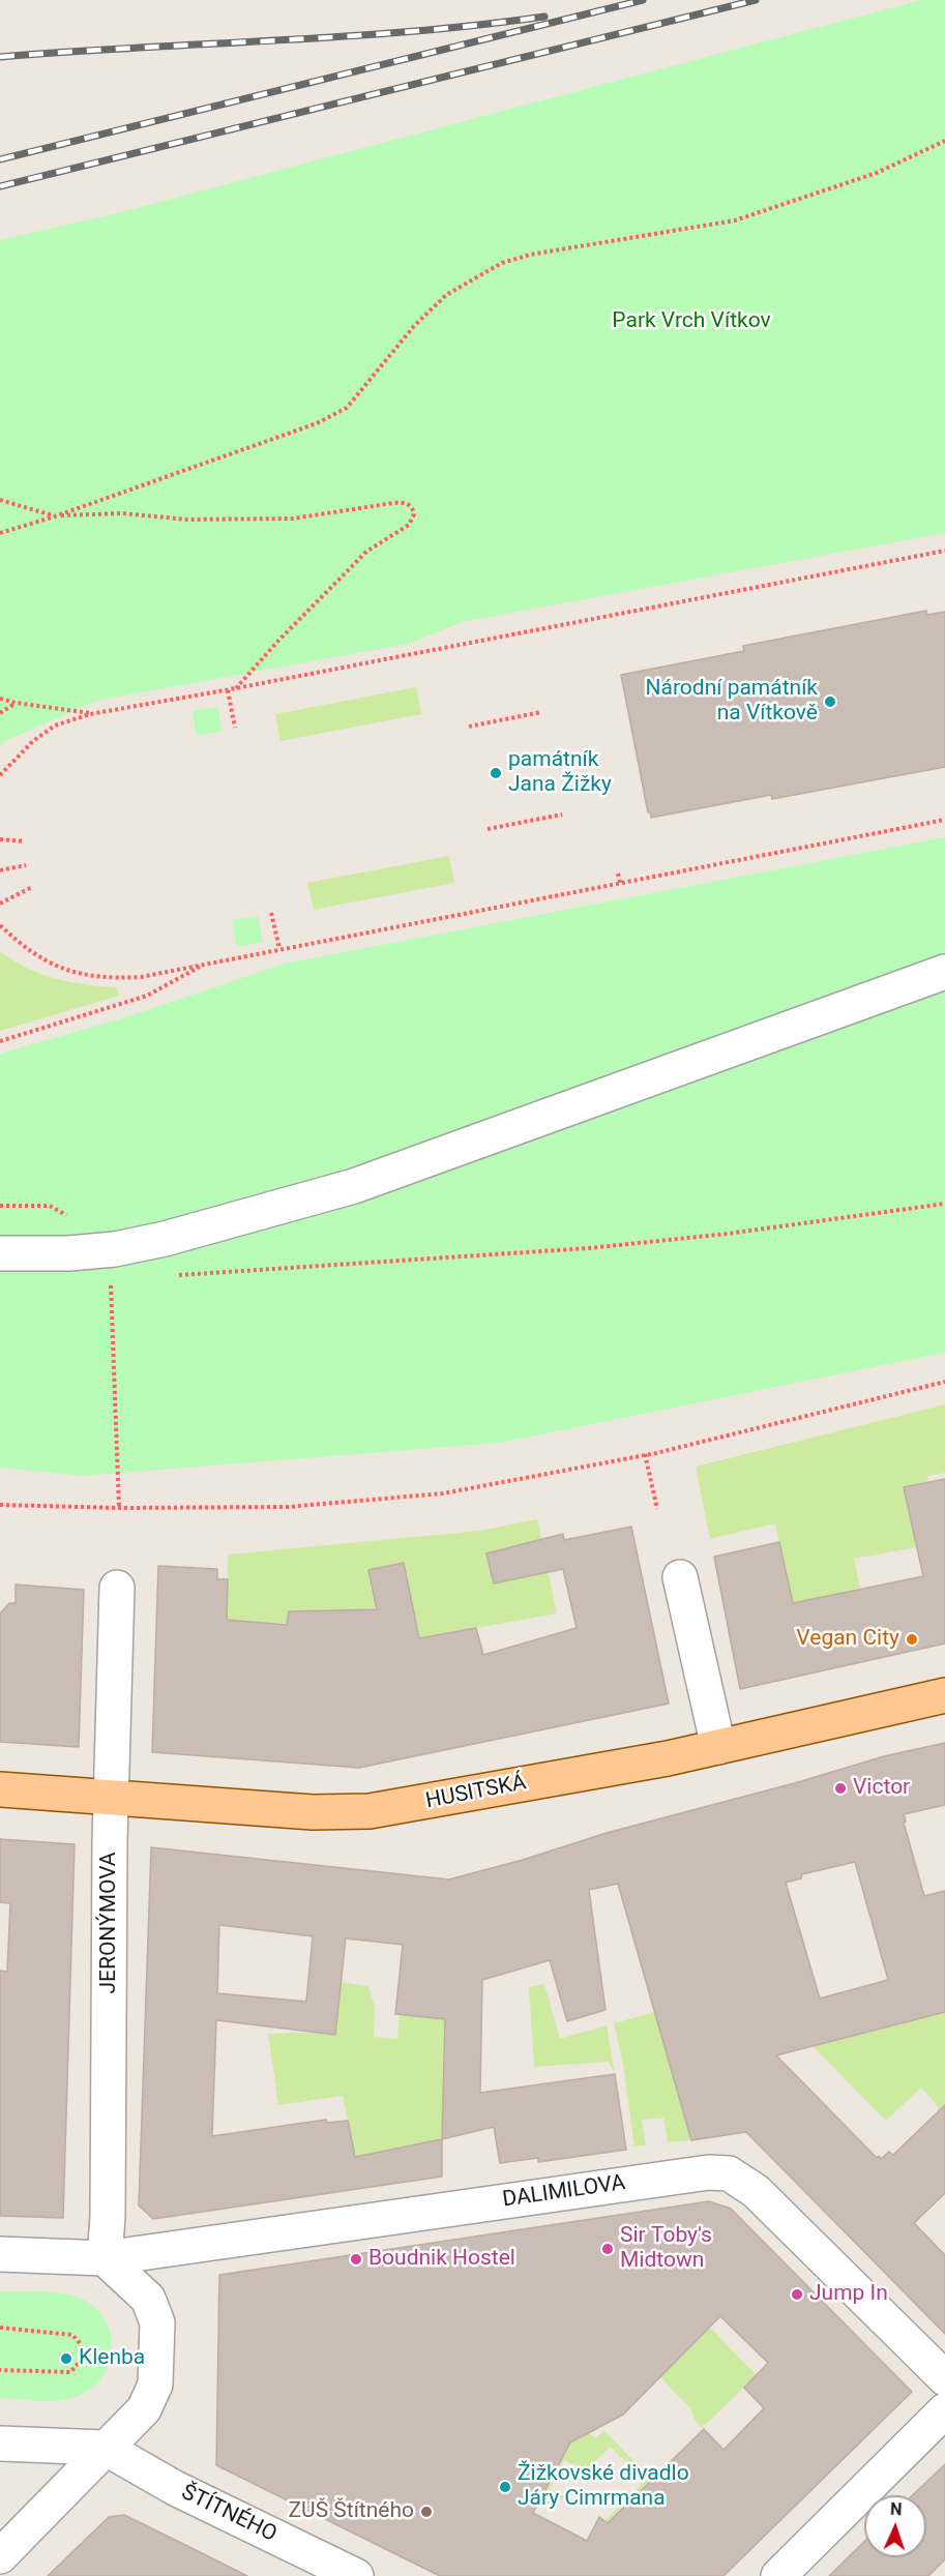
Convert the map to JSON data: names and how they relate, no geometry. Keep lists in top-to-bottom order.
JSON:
{
  "streets": {
    "main road": ["HUSITSKÁ"],
    "street": ["JERONÝMOVA", "DALIMILOVA", "ŠTÍTNÉHO"]
  },
  "crossings": [
    ["HUSITSKÁ", "JERONÝMOVA"],
    ["JERONÝMOVA", "DALIMILOVA"]
  ],
  "parks": ["Park Vrch Vítkov"],
  "places": [
    "Národní památník na Vítkově",
    "památník Jana Žižky",
    "Vegan City",
    "Victor",
    "Sir Toby's Midtown",
    "Boudnik Hostel",
    "Jump In",
    "Klenba",
    "Žižkovské divadlo Járy Cimrmana",
    "ZUŠ Štítného"
  ],
  "north": "top"
}
